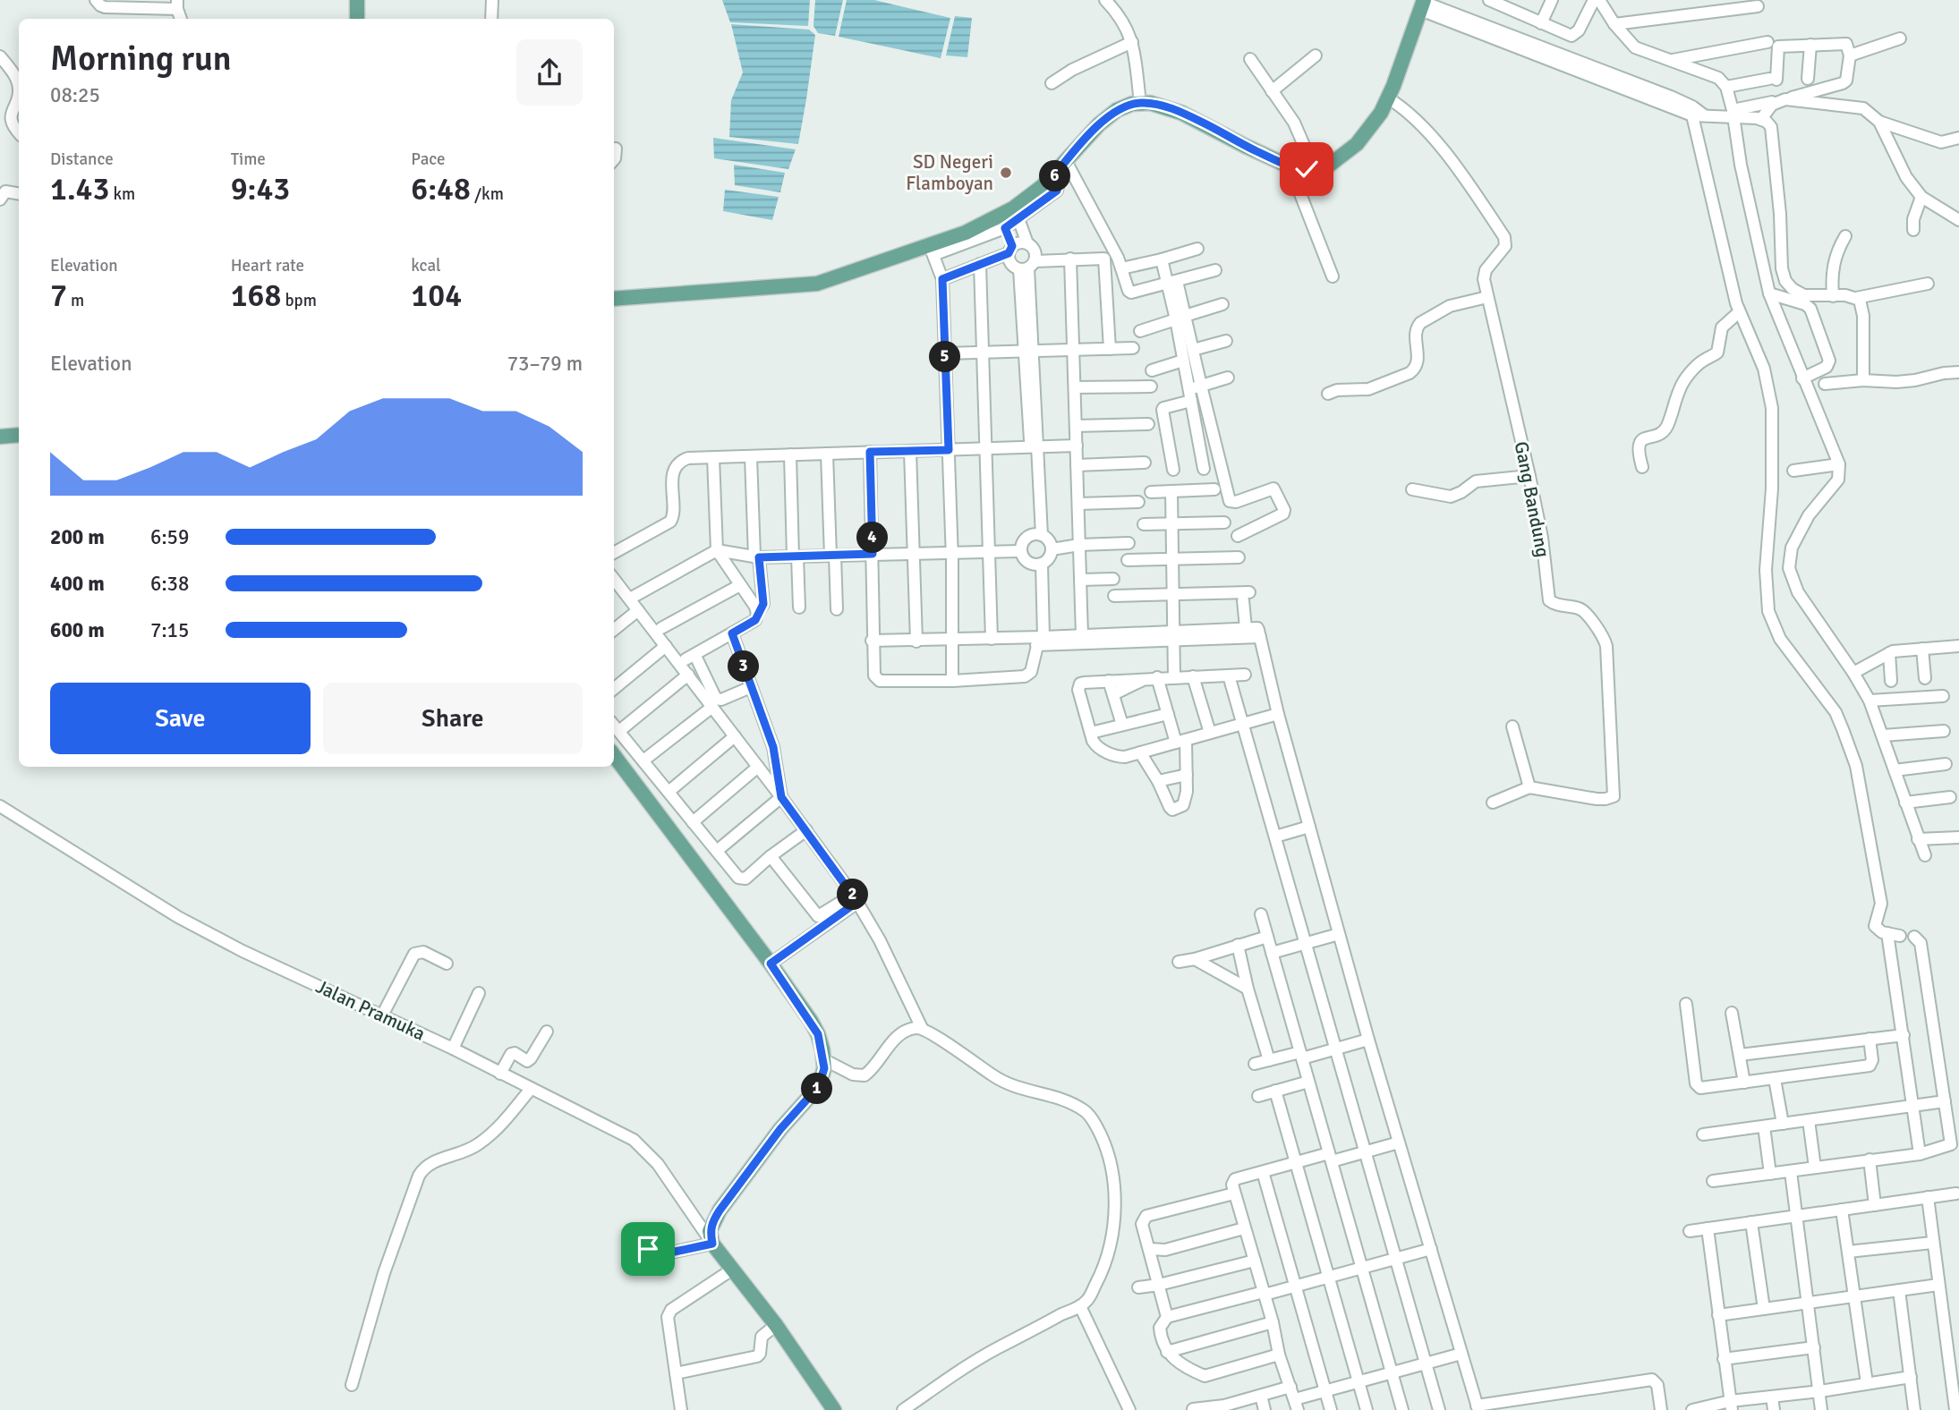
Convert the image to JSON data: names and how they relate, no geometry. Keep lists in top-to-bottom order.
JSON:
{
  "streets": {
    "street": ["Gang Bandung", "Jalan Pramuka"]
  },
  "places": ["SD Negeri Flamboyan"],
  "page": {
    "heading": ["Morning run", "08:25"],
    "stats": [
      ["Distance", "1.43 km"],
      ["Time", "9:43"],
      ["Pace", "6:48 /km"],
      ["Elevation", "7 m"],
      ["Heart rate", "168 bpm"],
      ["kcal", "104"]
    ],
    "pins": [
      "6",
      "5",
      "4",
      "3",
      "2",
      "1"
    ],
    "chart": ["Elevation", "73–79 m"],
    "list": [
      {
        "name": "200 m",
        "note": "6:59"
      },
      {
        "name": "400 m",
        "note": "6:38"
      },
      {
        "name": "600 m",
        "note": "7:15"
      }
    ],
    "buttons": ["Save", "Share"]
  }
}
